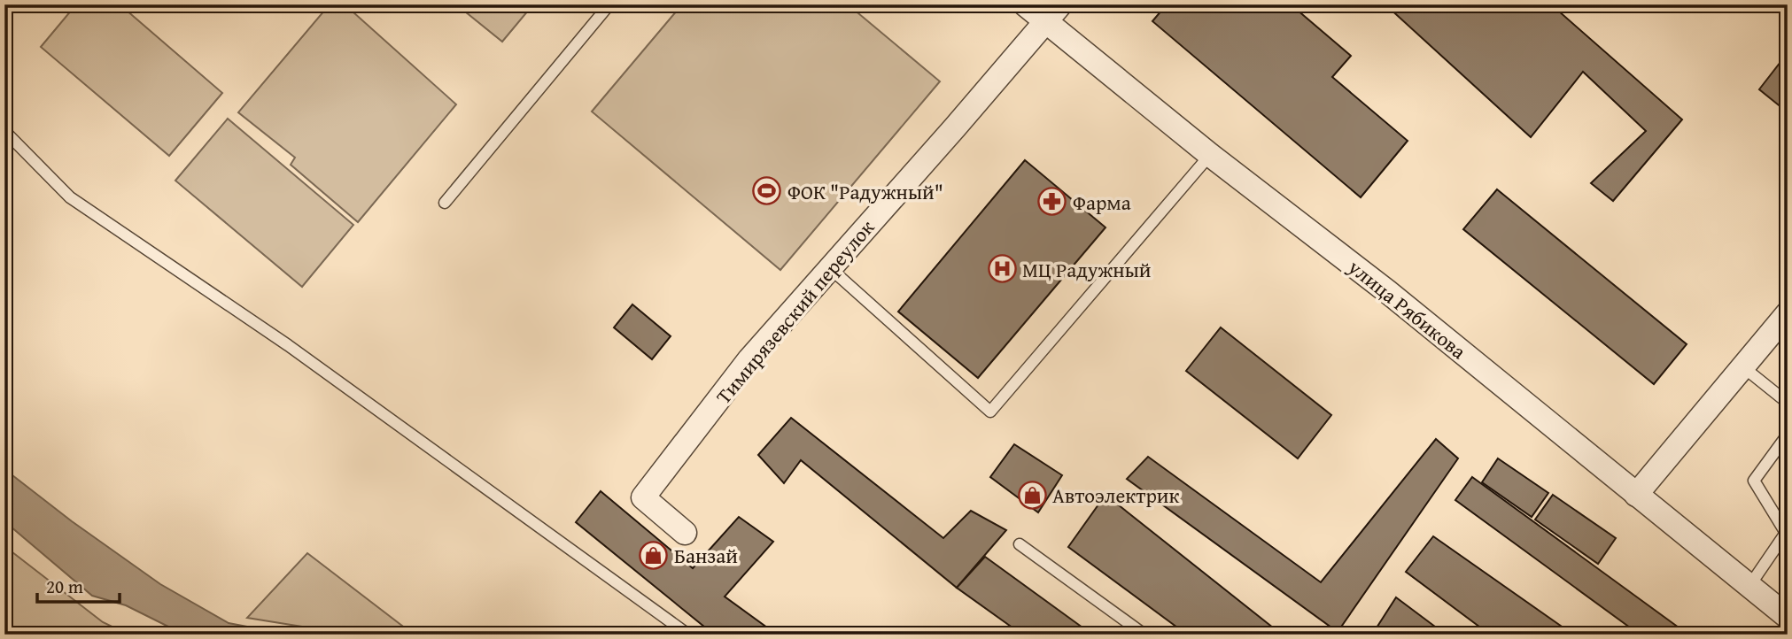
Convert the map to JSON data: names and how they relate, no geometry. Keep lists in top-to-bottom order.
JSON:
{
  "streets": {
    "street": ["улица Рябикова", "Тимирязевский переулок"]
  },
  "crossings": [
    ["улица Рябикова", "Тимирязевский переулок"]
  ],
  "places": {
    "sports": ["ФОК \"Радужный\""],
    "pharmacy": ["Фарма"],
    "hospital": ["МЦ Радужный"],
    "shop": ["Автоэлектрик", "Банзай"]
  },
  "scale_bar": "20 m"
}
